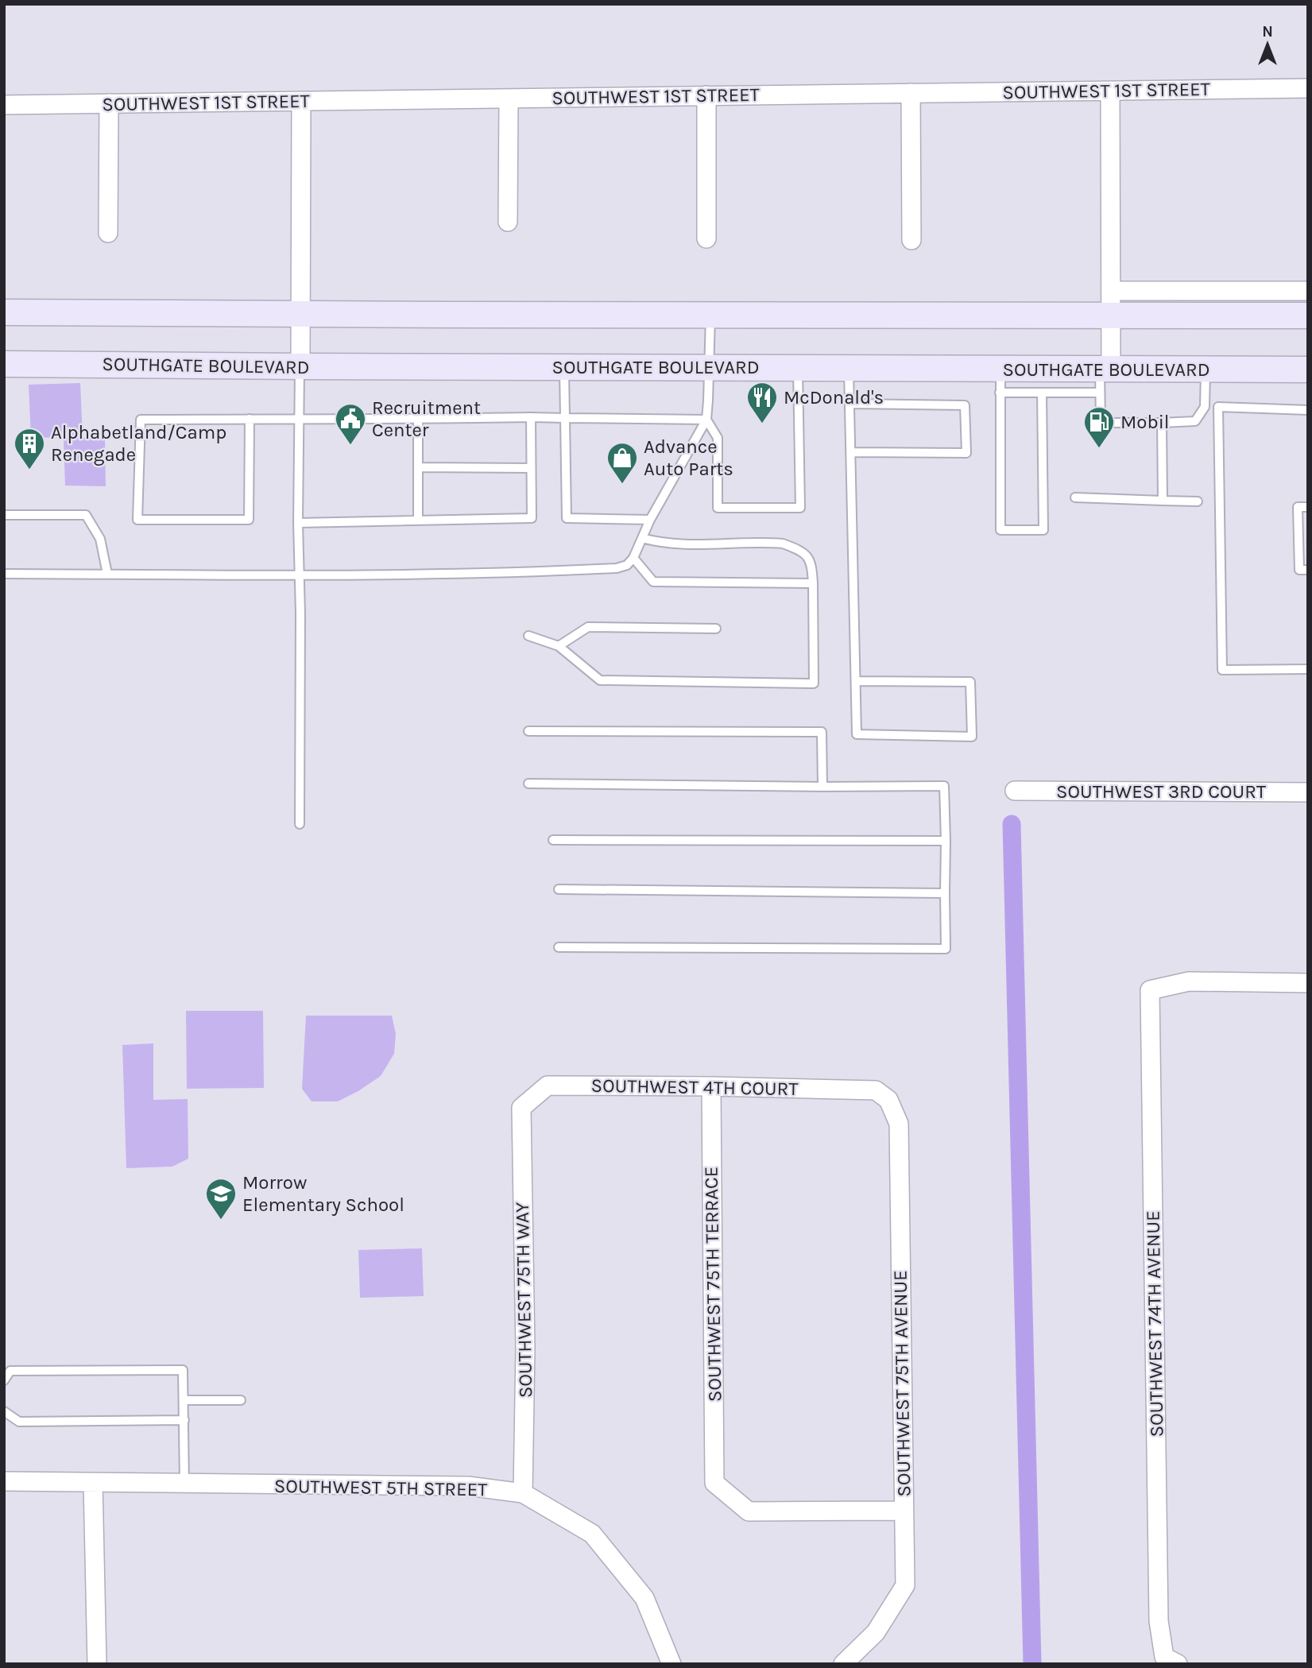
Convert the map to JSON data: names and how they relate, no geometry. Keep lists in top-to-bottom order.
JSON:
{
  "streets": {
    "main road": ["SOUTHGATE BOULEVARD"],
    "street": [
      "SOUTHWEST 1ST STREET",
      "SOUTHWEST 3RD COURT",
      "SOUTHWEST 4TH COURT",
      "SOUTHWEST 75TH TERRACE",
      "SOUTHWEST 75TH WAY",
      "SOUTHWEST 74TH AVENUE",
      "SOUTHWEST 75TH AVENUE",
      "SOUTHWEST 5TH STREET"
    ]
  },
  "crossings": [
    ["SOUTHWEST 4TH COURT", "SOUTHWEST 75TH TERRACE"],
    ["SOUTHWEST 4TH COURT", "SOUTHWEST 75TH WAY"],
    ["SOUTHWEST 4TH COURT", "SOUTHWEST 75TH AVENUE"],
    ["SOUTHWEST 75TH TERRACE", "SOUTHWEST 75TH AVENUE"],
    ["SOUTHWEST 75TH WAY", "SOUTHWEST 5TH STREET"]
  ],
  "places": {
    "restaurant": ["McDonald's"],
    "public building": ["Recruitment Center"],
    "fuel station": ["Mobil"],
    "building": ["Alphabetland/Camp Renegade"],
    "shop": ["Advance Auto Parts"],
    "school or university": ["Morrow Elementary School"]
  },
  "north": "top"
}
